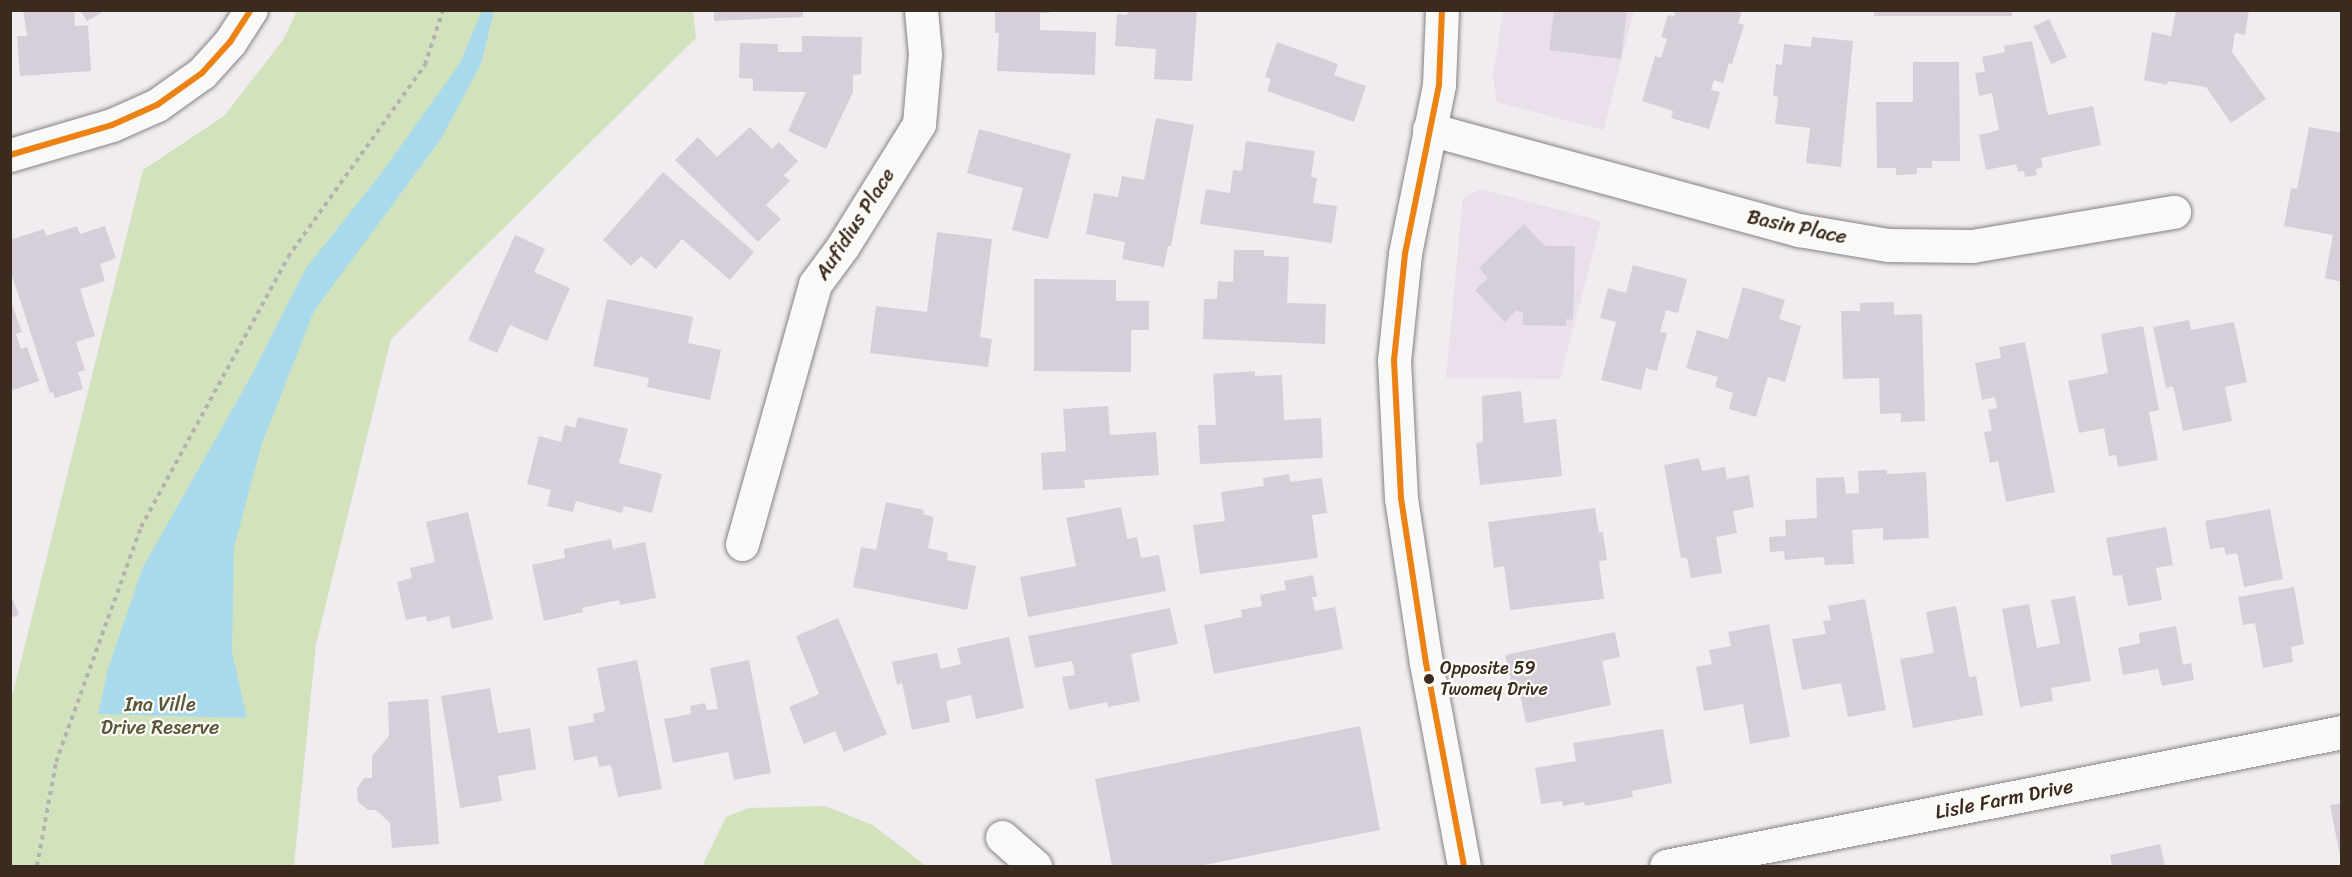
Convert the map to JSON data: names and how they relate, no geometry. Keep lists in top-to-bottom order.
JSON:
{
  "streets": {
    "street": ["Aufidius Place", "Basin Place", "Lisle Farm Drive"]
  },
  "parks": ["Ina Ville Drive Reserve"],
  "places": ["Opposite 59 Twomey Drive"]
}
